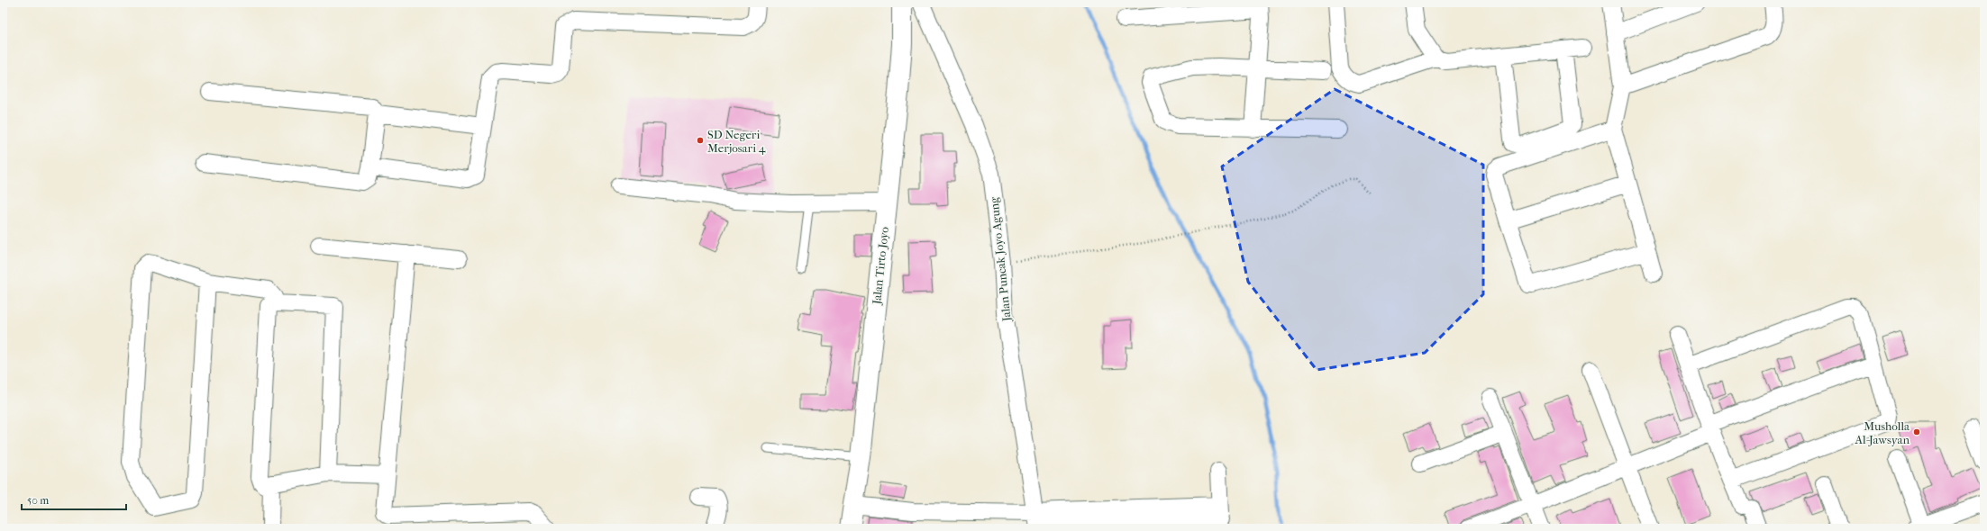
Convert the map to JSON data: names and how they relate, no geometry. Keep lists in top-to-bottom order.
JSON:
{
  "streets": {
    "street": ["Jalan Puncak Joyo Agung", "Jalan Tirto Joyo"]
  },
  "places": ["SD Negeri Merjosari 4", "Musholla Al-Jawsyan"],
  "scale_bar": "50 m"
}
